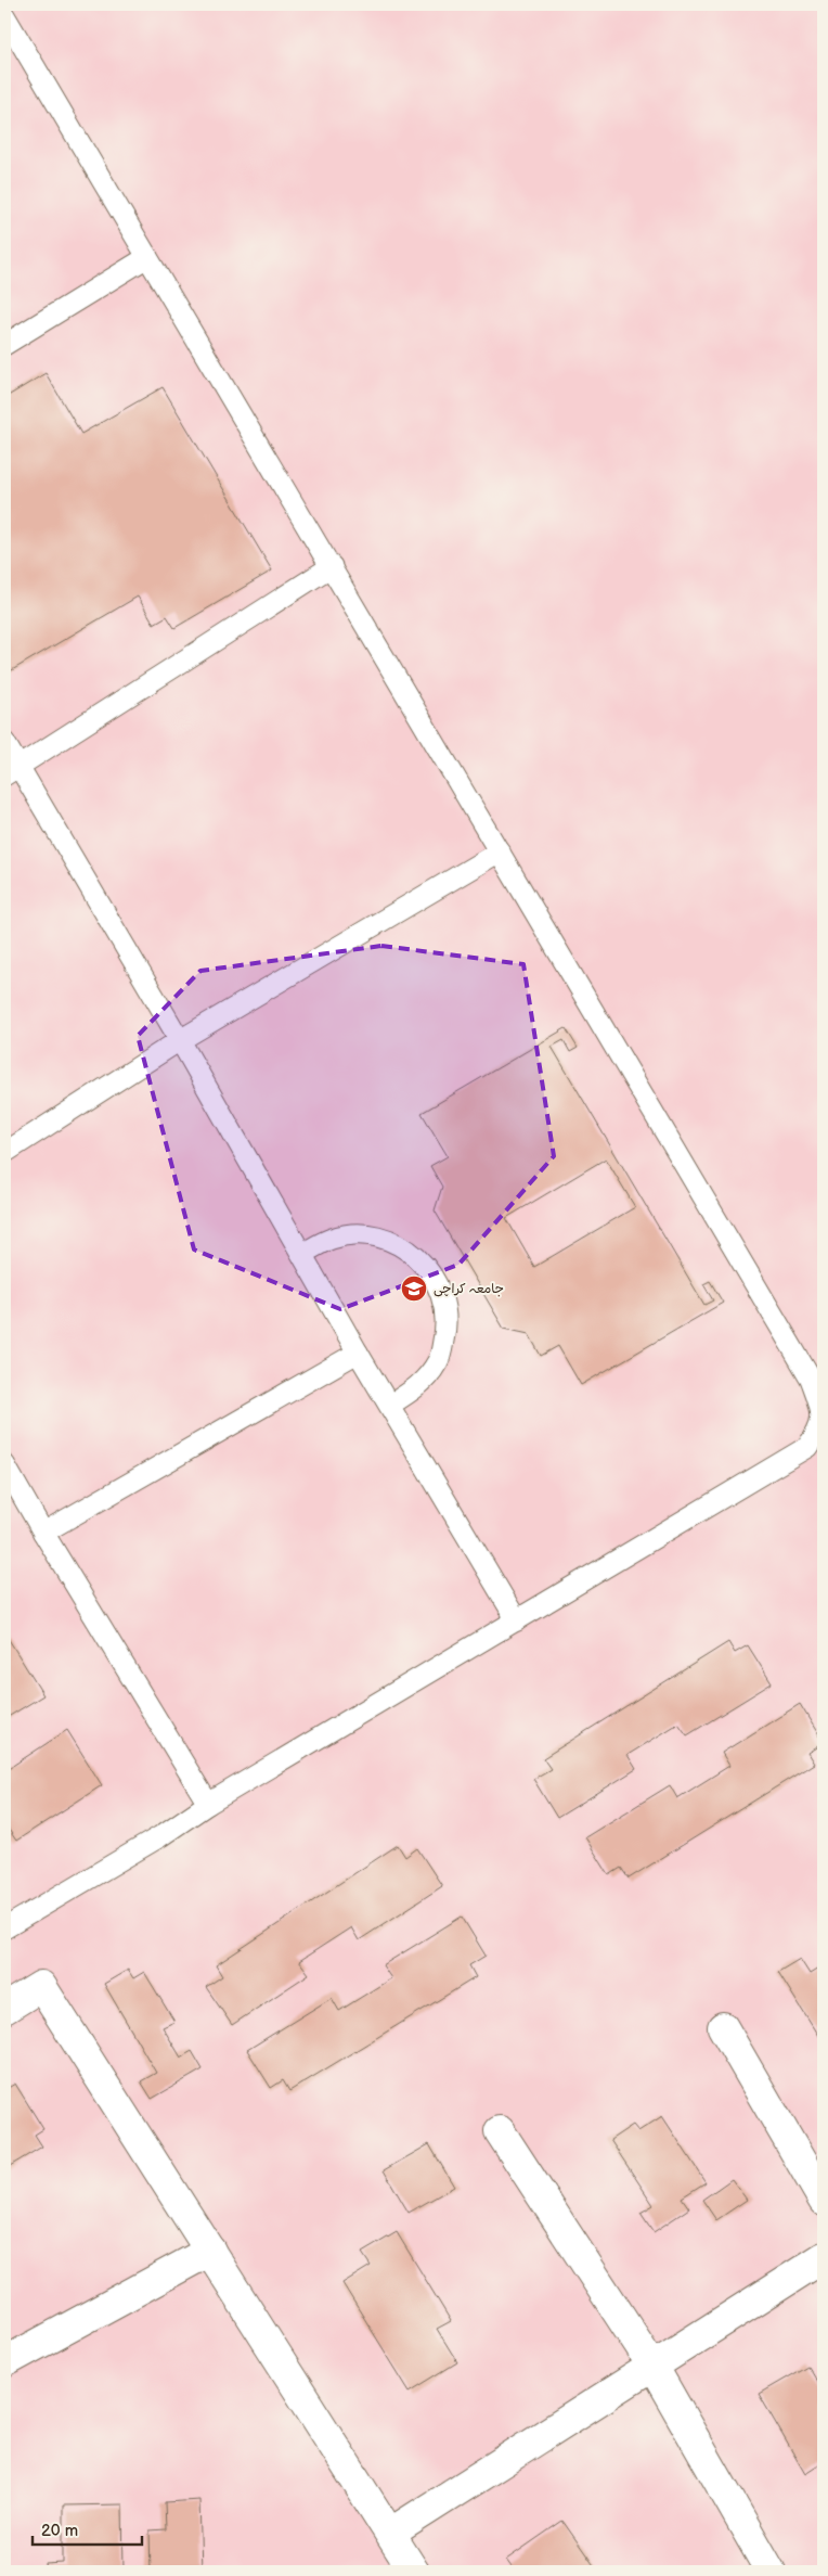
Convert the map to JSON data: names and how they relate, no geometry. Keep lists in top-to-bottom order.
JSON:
{
  "places": {
    "school or university": ["جامعہ کراچی"]
  },
  "scale_bar": "20 m"
}
